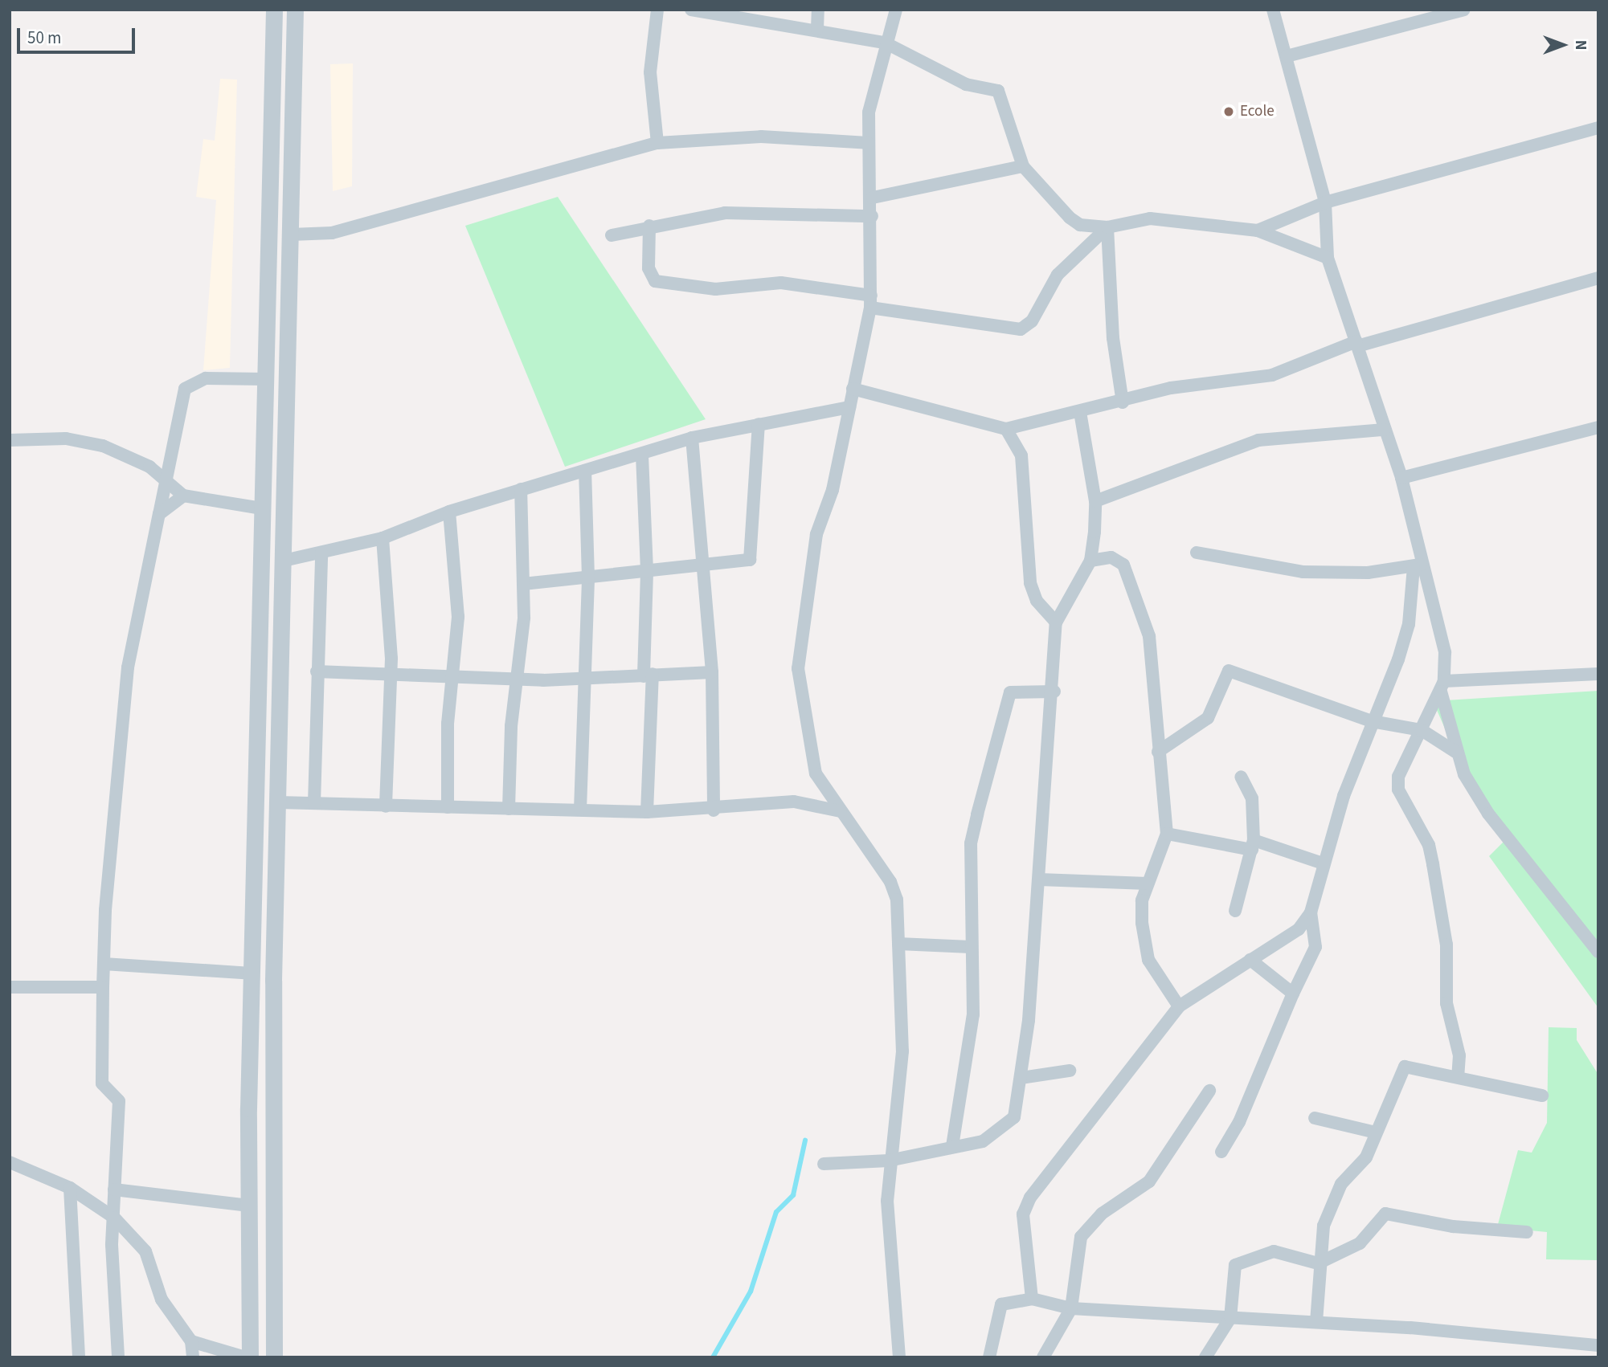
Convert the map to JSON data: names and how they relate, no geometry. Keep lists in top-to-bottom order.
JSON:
{
  "places": ["Ecole"],
  "scale_bar": "50 m",
  "north": "right"
}
